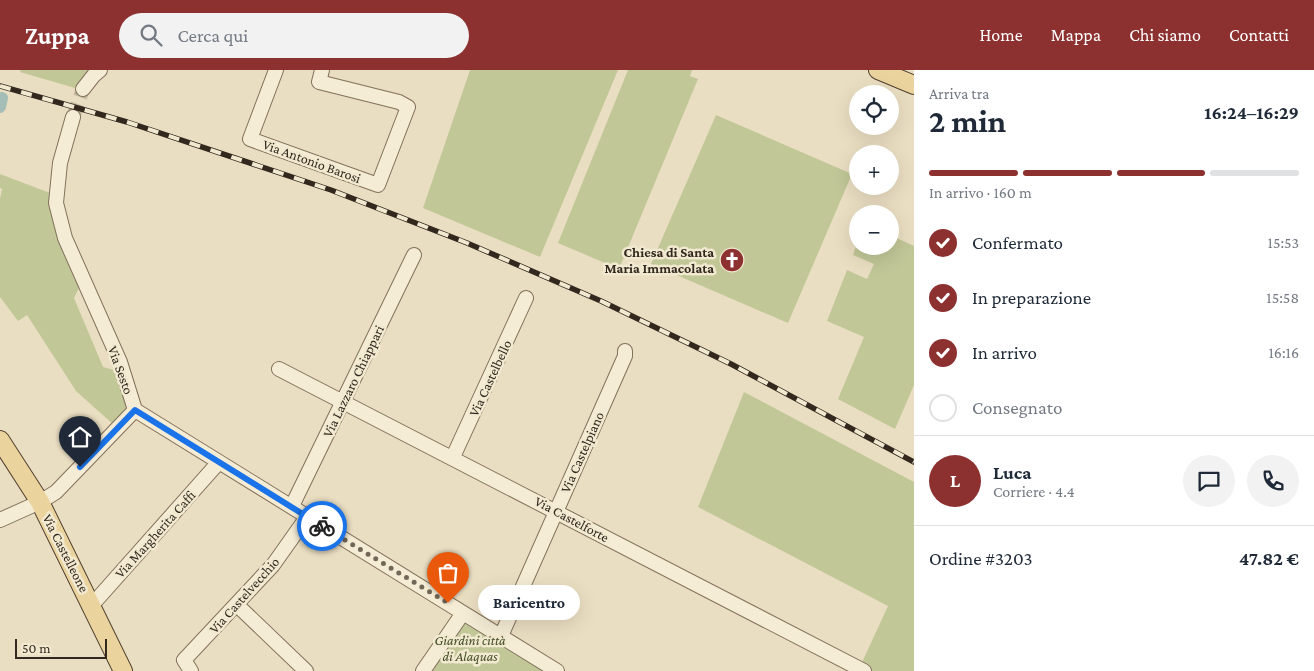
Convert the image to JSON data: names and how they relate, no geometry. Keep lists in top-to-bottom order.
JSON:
{
  "streets": {
    "main road": ["Via Castelleone"],
    "street": [
      "Via Antonio Barosi",
      "Via Sesto",
      "Via Castelbello",
      "Via Lazzaro Chiappari",
      "Via Castelpiano",
      "Via Castelforte",
      "Via Margherita Caffi",
      "Via Castelvecchio"
    ]
  },
  "crossings": [
    ["Via Sesto", "Via Lazzaro Chiappari"],
    ["Via Sesto", "Via Castelpiano"],
    ["Via Sesto", "Via Margherita Caffi"],
    ["Via Sesto", "Via Castelvecchio"],
    ["Via Castelbello", "Via Castelforte"],
    ["Via Lazzaro Chiappari", "Via Castelforte"],
    ["Via Castelpiano", "Via Castelforte"],
    ["Via Margherita Caffi", "Via Castelleone"]
  ],
  "parks": ["Giardini città di Alaquas"],
  "places": {
    "church": ["Chiesa di Santa Maria Immacolata"],
    "other": ["Baricentro"]
  },
  "scale_bar": "50 m",
  "page": {
    "header": "Zuppa",
    "search": "Cerca qui",
    "nav": [
      "Home",
      "Mappa",
      "Chi siamo",
      "Contatti"
    ],
    "heading": ["2 min", "Arriva tra", "16:24–16:29"],
    "panel": [
      "Luca",
      "Corriere · 4.4",
      "Ordine #3203",
      "47.82 €"
    ],
    "map_buttons": ["+", "−"],
    "bar": "In arrivo · 160 m",
    "list": [
      ["Confermato", "15:53"],
      ["In preparazione", "15:58"],
      ["In arrivo", "16:16"],
      "Consegnato"
    ],
    "round": "L",
    "bubble": "Baricentro",
    "scale": "50 m"
  }
}
